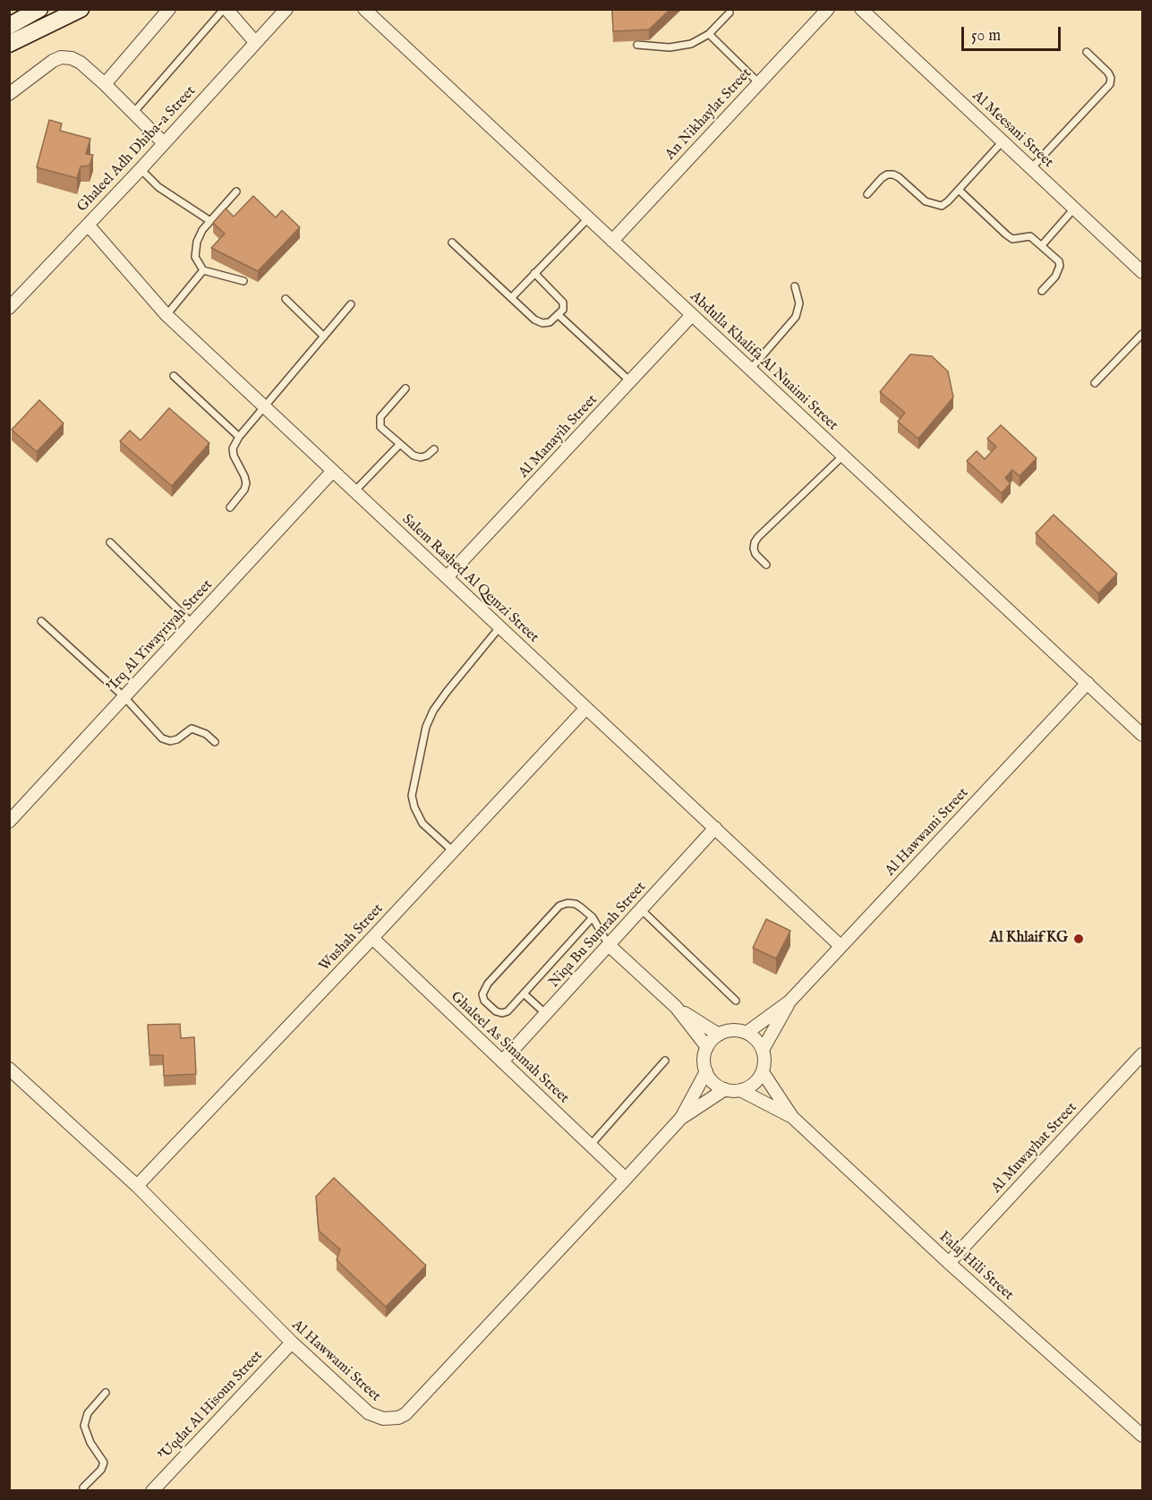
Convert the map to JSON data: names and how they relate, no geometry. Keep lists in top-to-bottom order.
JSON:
{
  "streets": {
    "street": [
      "An Nikhaylat Street",
      "Al Meesani Street",
      "Ghaleel Adh Dhiba-a Street",
      "Abdulla Khalifa Al Nuaimi Street",
      "Al Manayih Street",
      "Salem Rashed Al Qemzi Street",
      "'Irq Al Yiwayriyah Street",
      "Al Hawwami Street",
      "Niqa Bu Sumrah Street",
      "Wushah Street",
      "Ghaleel As Sinamah Street",
      "Al Muwayhat Street",
      "Falaj Hili Street",
      "'Uqdat Al Hisoun Street"
    ]
  },
  "crossings": [
    ["An Nikhaylat Street", "Abdulla Khalifa Al Nuaimi Street"],
    ["Ghaleel Adh Dhiba-a Street", "Salem Rashed Al Qemzi Street"],
    ["Abdulla Khalifa Al Nuaimi Street", "Al Manayih Street"],
    ["Abdulla Khalifa Al Nuaimi Street", "Al Hawwami Street"],
    ["Al Manayih Street", "Salem Rashed Al Qemzi Street"],
    ["Salem Rashed Al Qemzi Street", "'Irq Al Yiwayriyah Street"],
    ["Salem Rashed Al Qemzi Street", "Al Hawwami Street"],
    ["Salem Rashed Al Qemzi Street", "Niqa Bu Sumrah Street"],
    ["Salem Rashed Al Qemzi Street", "Wushah Street"],
    ["Al Hawwami Street", "Wushah Street"],
    ["Al Hawwami Street", "Ghaleel As Sinamah Street"],
    ["Al Hawwami Street", "Falaj Hili Street"],
    ["Al Hawwami Street", "'Uqdat Al Hisoun Street"],
    ["Niqa Bu Sumrah Street", "Ghaleel As Sinamah Street"],
    ["Wushah Street", "Ghaleel As Sinamah Street"],
    ["Al Muwayhat Street", "Falaj Hili Street"]
  ],
  "places": ["Al Khlaif KG"],
  "scale_bar": "50 m"
}
